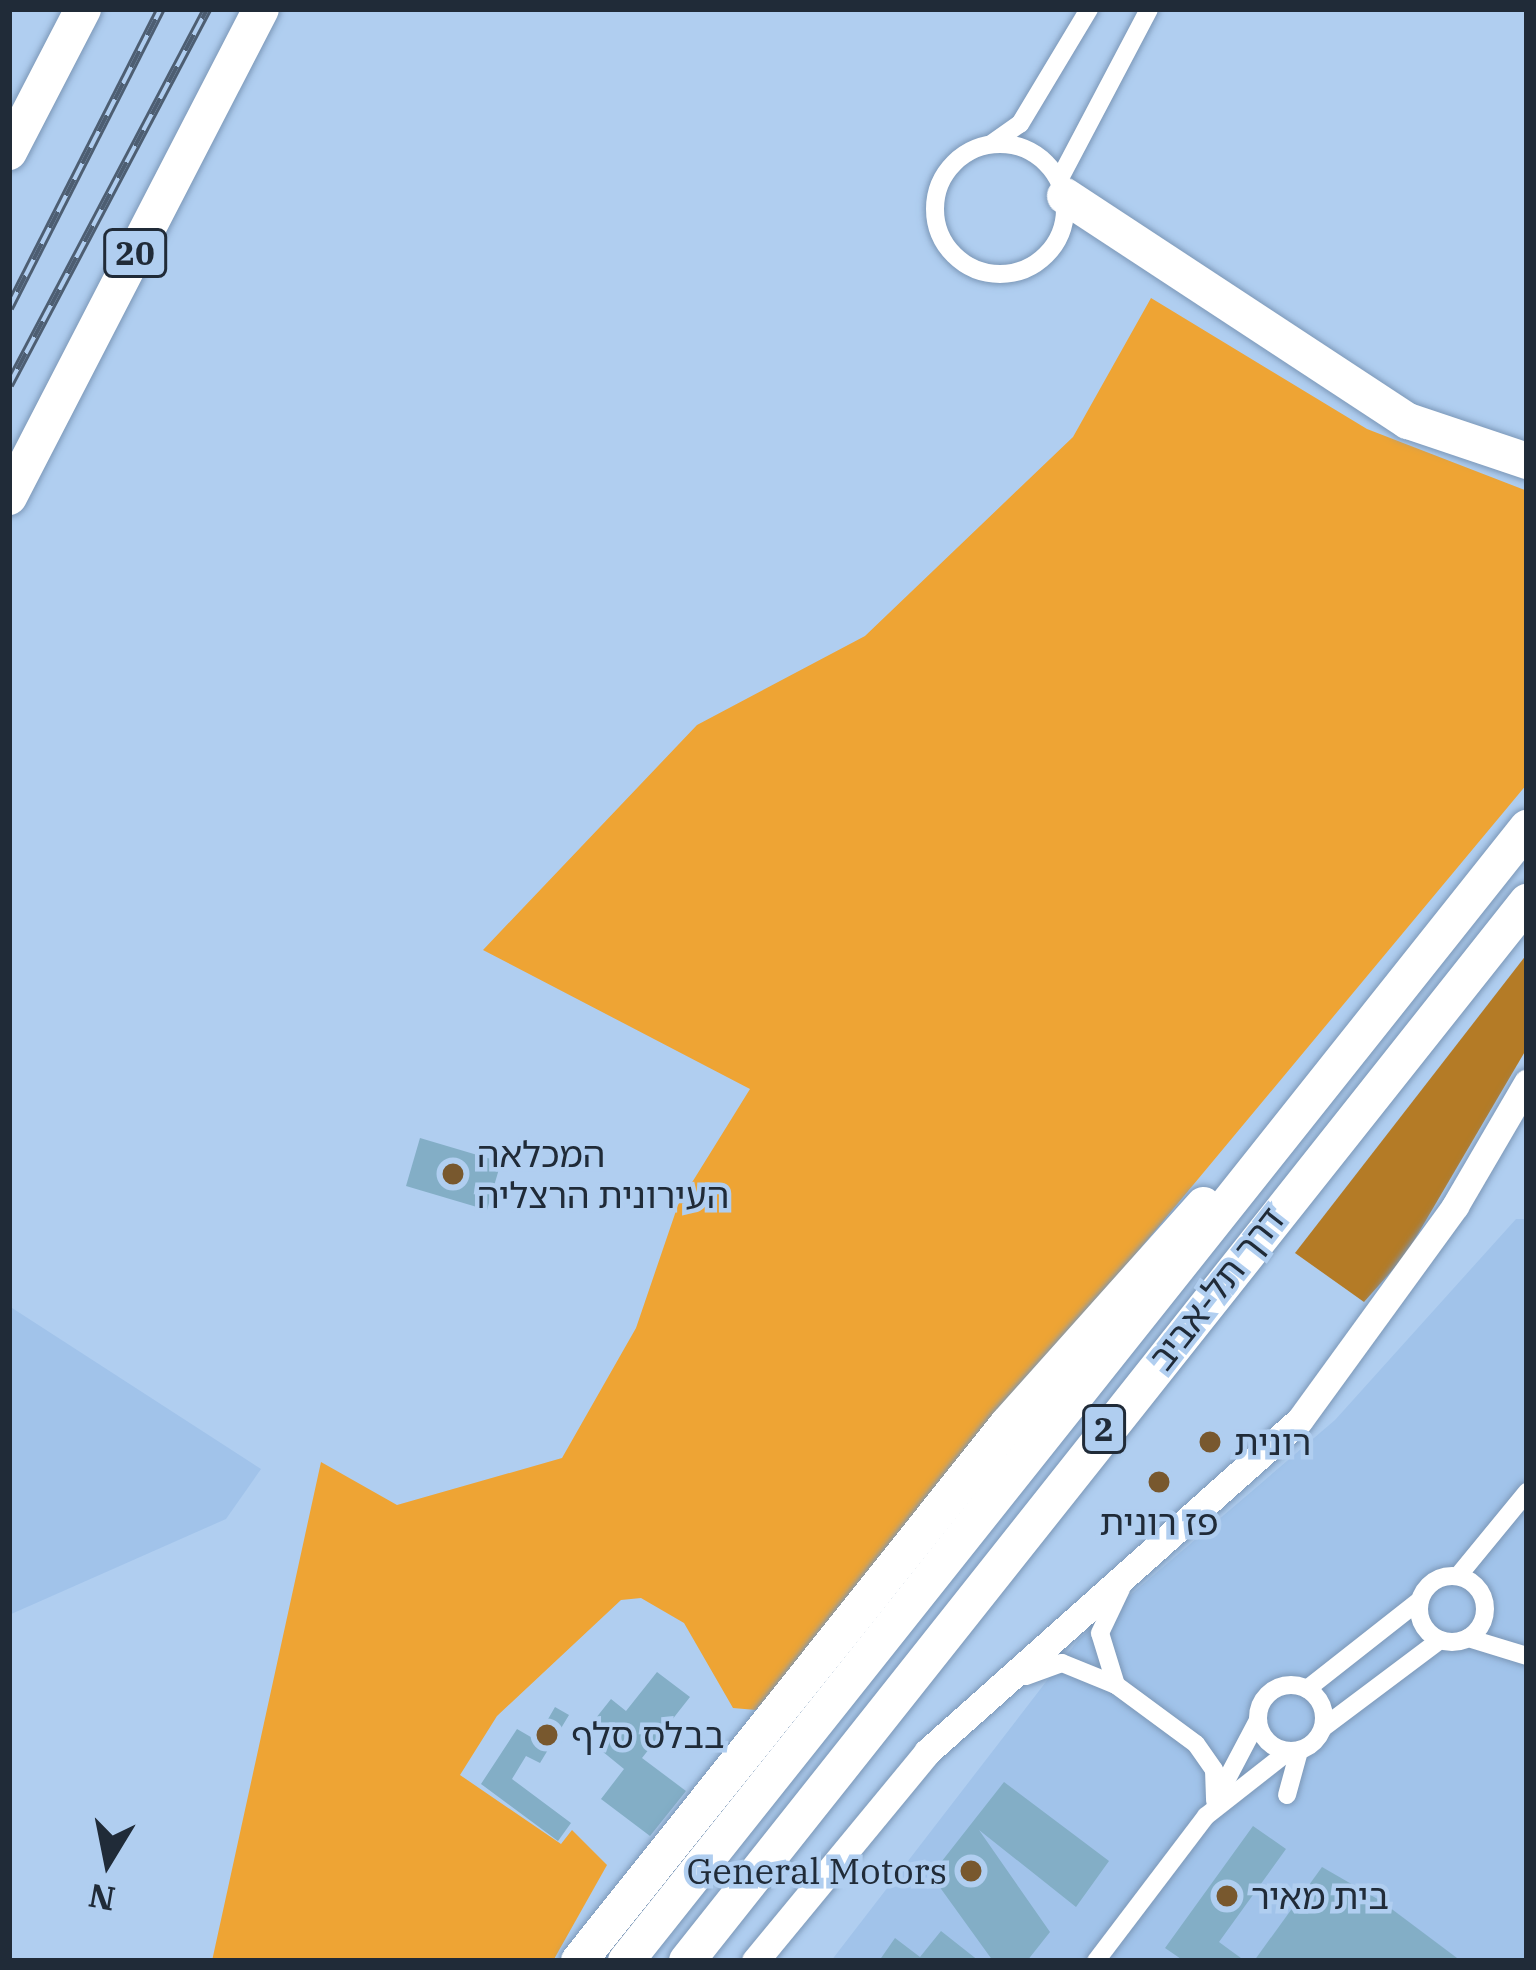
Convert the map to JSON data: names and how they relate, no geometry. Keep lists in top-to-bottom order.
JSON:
{
  "streets": {
    "highway": ["20", "דרך תל-אביב", "2"]
  },
  "crossings": [
    ["דרך תל-אביב", "2"]
  ],
  "places": [
    "המכלאה העירונית הרצליה",
    "רונית",
    "פז רונית",
    "בבלס סלף",
    "General Motors",
    "בית מאיר"
  ],
  "north": "bottom"
}
